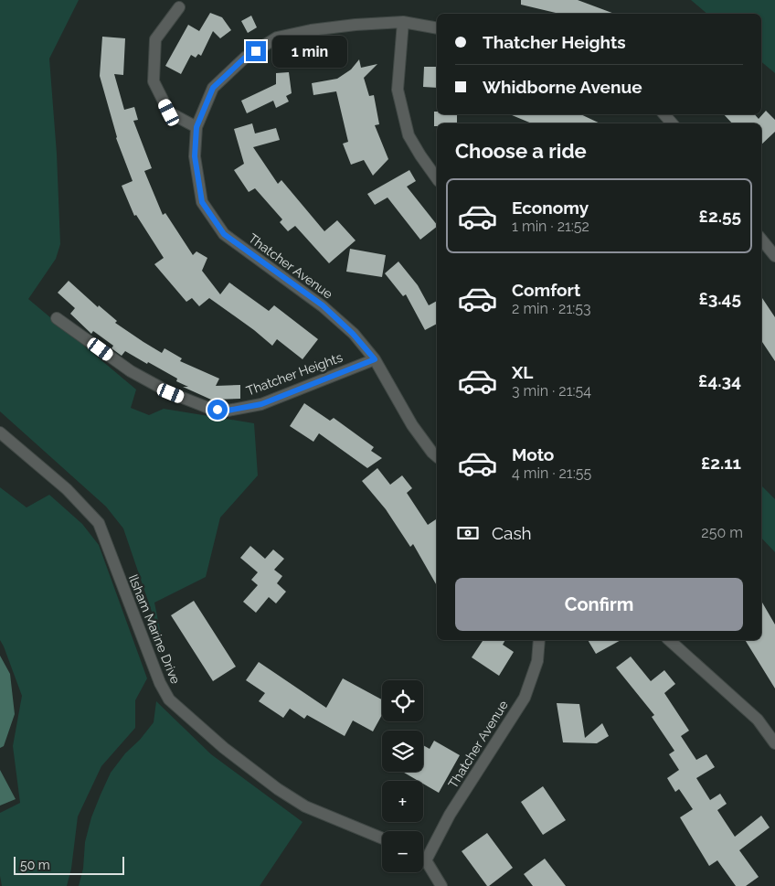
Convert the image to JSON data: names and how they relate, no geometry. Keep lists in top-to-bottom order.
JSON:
{
  "streets": {
    "street": ["Thatcher Avenue", "Thatcher Heights", "Ilsham Marine Drive"]
  },
  "crossings": [
    ["Thatcher Avenue", "Thatcher Heights"]
  ],
  "scale_bar": "50 m",
  "page": {
    "banner": ["Thatcher Heights", "Whidborne Avenue"],
    "bubble": "1 min",
    "heading": "Choose a ride",
    "list": [
      {
        "name": "Economy",
        "note": "1 min · 21:52",
        "value": "£2.55"
      },
      {
        "name": "Comfort",
        "note": "2 min · 21:53",
        "value": "£3.45"
      },
      {
        "name": "XL",
        "note": "3 min · 21:54",
        "value": "£4.34"
      },
      {
        "name": "Moto",
        "note": "4 min · 21:55",
        "value": "£2.11"
      }
    ],
    "pay": ["Cash", "250 m"],
    "buttons": "Confirm",
    "map_buttons": ["+", "−"],
    "scale": "50 m"
  }
}
